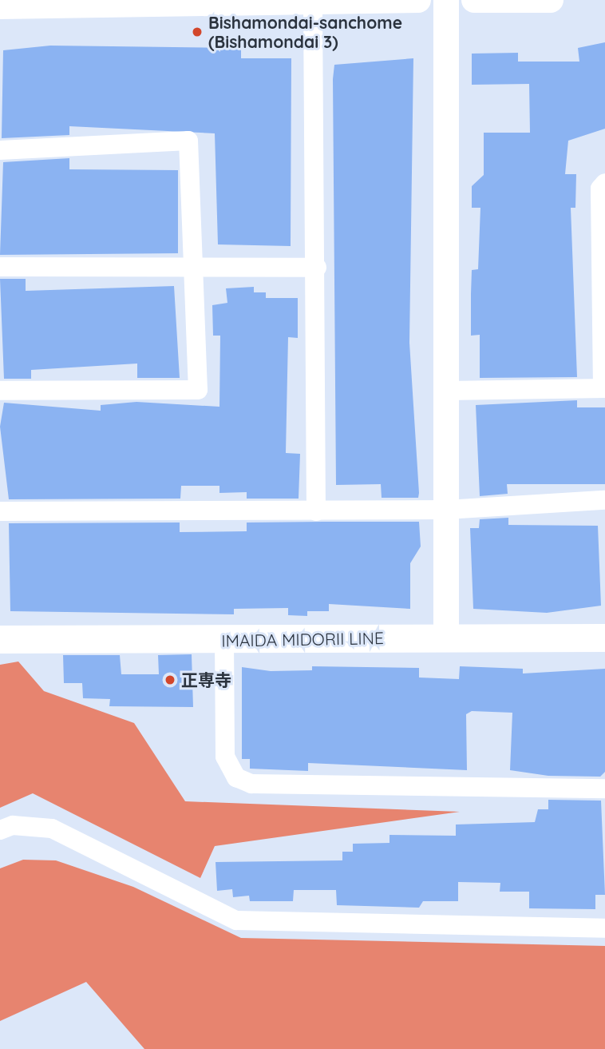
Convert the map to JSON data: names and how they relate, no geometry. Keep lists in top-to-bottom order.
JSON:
{
  "streets": {
    "main road": ["IMAIDA MIDORII LINE"]
  },
  "places": ["Bishamondai-sanchome (Bishamondai 3)", "正専寺"]
}
